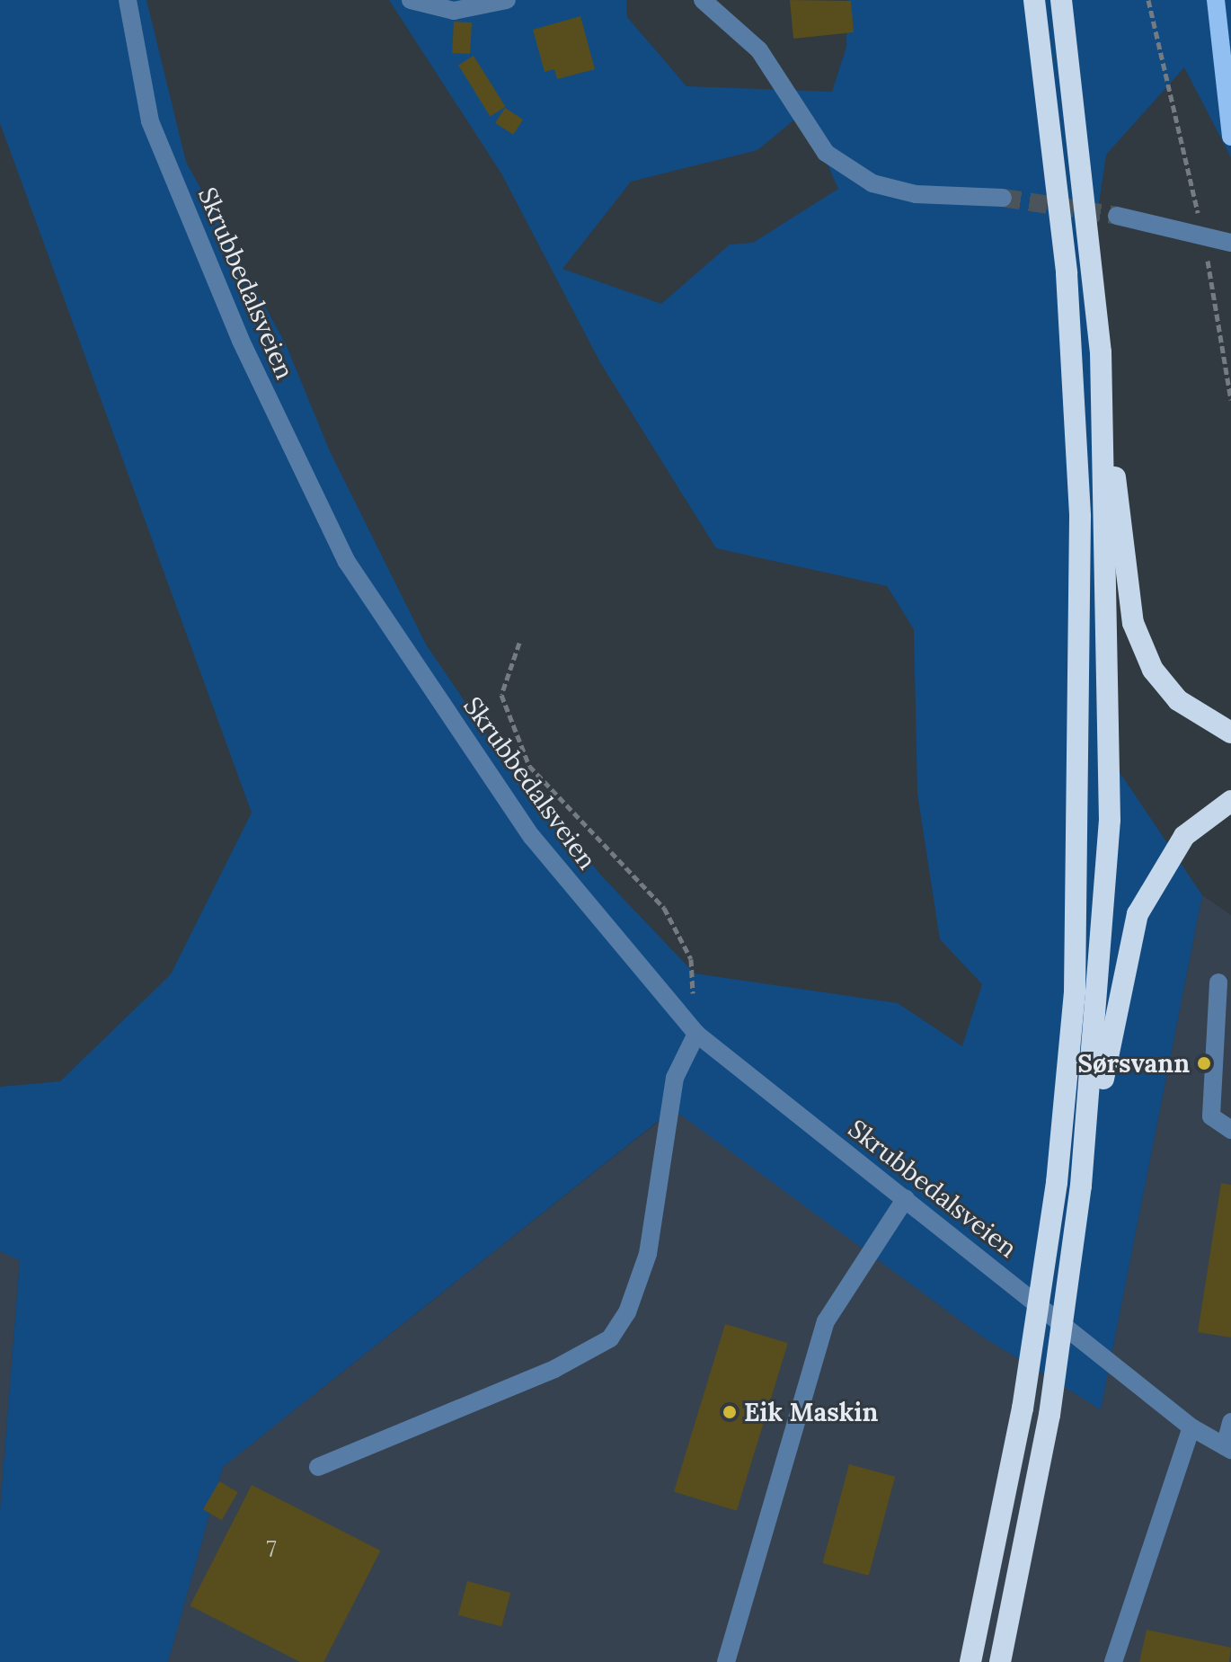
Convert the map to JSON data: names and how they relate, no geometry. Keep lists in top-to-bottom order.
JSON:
{
  "streets": {
    "street": ["Skrubbedalsveien"]
  },
  "places": ["Sørsvann", "Eik Maskin"],
  "house_numbers": ["7"]
}
